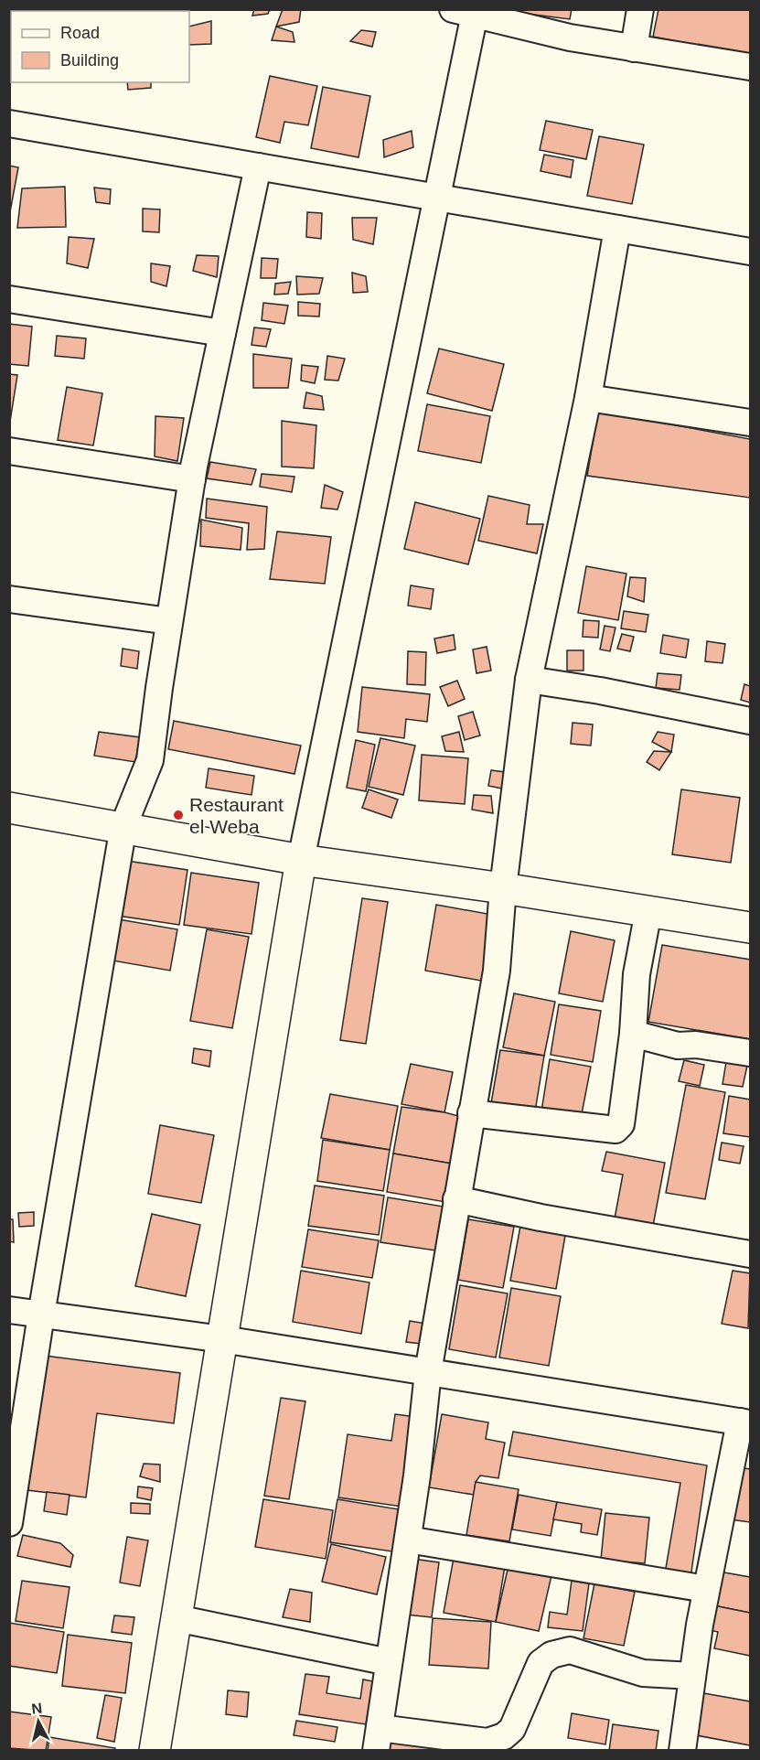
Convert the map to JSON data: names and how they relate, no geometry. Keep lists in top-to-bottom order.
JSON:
{
  "places": ["Restaurant el Weba"],
  "legend": ["Road", "Building"],
  "north": "top"
}
